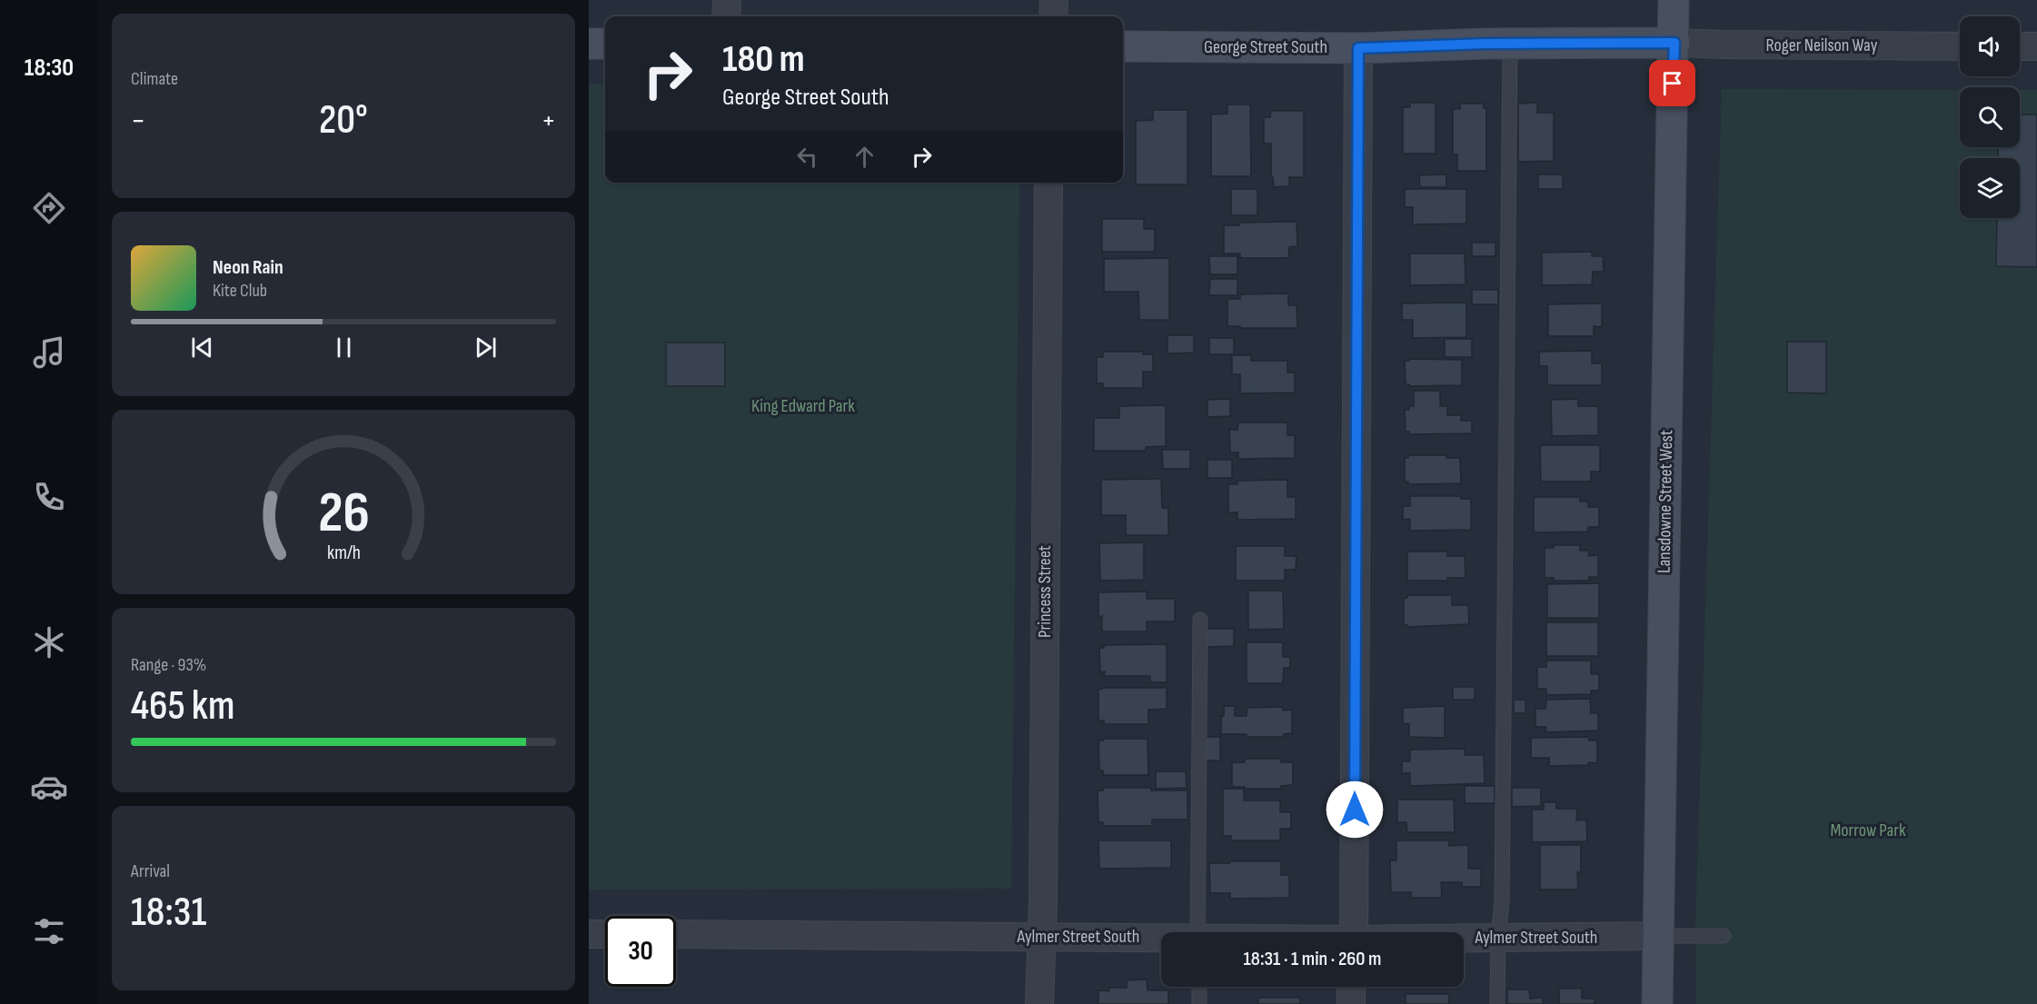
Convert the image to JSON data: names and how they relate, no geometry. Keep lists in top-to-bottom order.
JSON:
{
  "streets": {
    "main road": ["George Street South", "Lansdowne Street West"],
    "street": ["Roger Neilson Way", "Princess Street", "Aylmer Street South"]
  },
  "crossings": [
    ["Roger Neilson Way", "George Street South"],
    ["Roger Neilson Way", "Lansdowne Street West"],
    ["George Street South", "Lansdowne Street West"],
    ["Lansdowne Street West", "Aylmer Street South"],
    ["Princess Street", "Aylmer Street South"]
  ],
  "parks": ["King Edward Park", "Morrow Park"],
  "page": {
    "tabs": "18:30",
    "tile": [
      "Climate",
      ["Range · 93%", "465 km"],
      ["Arrival", "18:31"]
    ],
    "turn": ["180 m", "George Street South"],
    "heat": ["−", "20°", "+"],
    "song": ["Neon Rain", "Kite Club"],
    "limit": "30",
    "trip": "18:31 · 1 min · 260 m",
    "gauge": ["26", "km/h"]
  }
}
